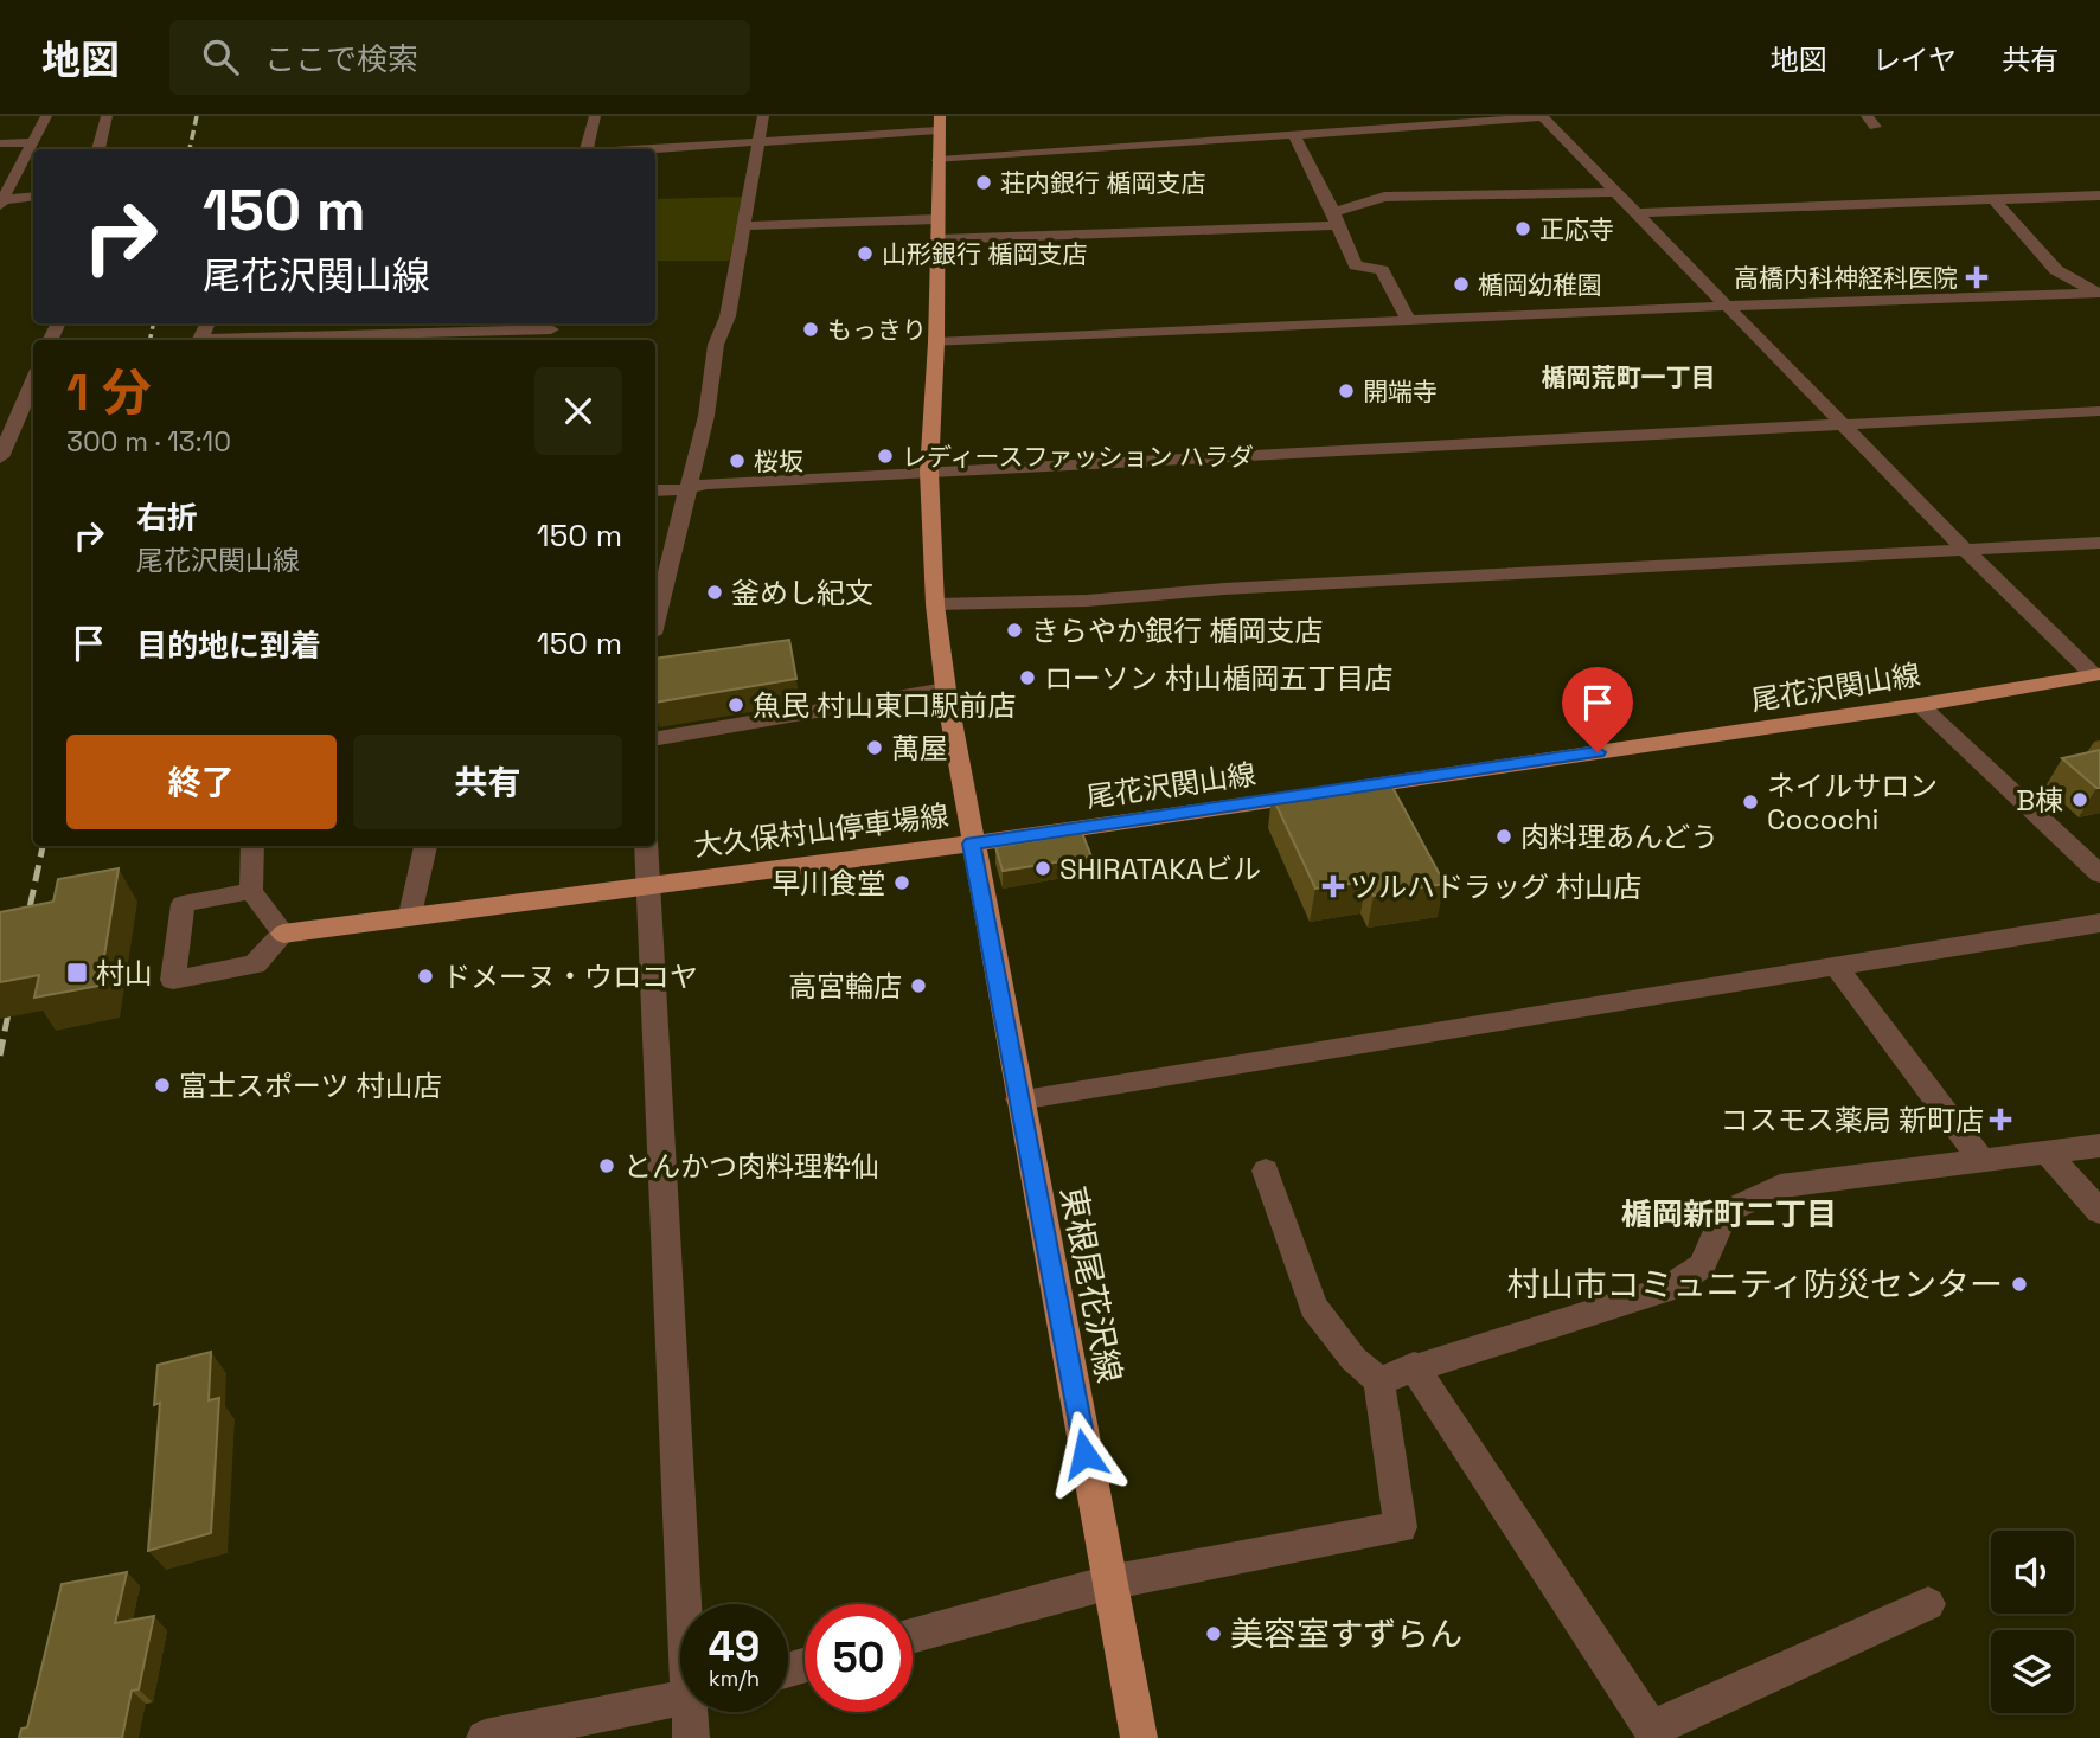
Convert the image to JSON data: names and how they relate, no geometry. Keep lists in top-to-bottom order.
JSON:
{
  "streets": {
    "main road": ["尾花沢関山線", "大久保村山停車場線", "東根尾花沢線"]
  },
  "crossings": [
    ["尾花沢関山線", "大久保村山停車場線"],
    ["尾花沢関山線", "東根尾花沢線"],
    ["大久保村山停車場線", "東根尾花沢線"]
  ],
  "districts": ["楯岡荒町一丁目", "楯岡新町二丁目"],
  "places": {
    "other": [
      "荘内銀行 楯岡支店",
      "正応寺",
      "山形銀行 楯岡支店",
      "楯岡幼稚園",
      "もっきり",
      "開端寺",
      "レディースファッション ハラダ",
      "桜坂",
      "釜めし紀文",
      "きらやか銀行 楯岡支店",
      "ローソン 村山楯岡五丁目店",
      "魚民 村山東口駅前店",
      "萬屋",
      "B棟",
      "ネイルサロン Cocochi",
      "肉料理あんどう",
      "SHIRATAKAビル",
      "早川食堂",
      "ドメーヌ・ウロコヤ",
      "高宮輪店",
      "富士スポーツ 村山店",
      "とんかつ肉料理粋仙",
      "村山市コミュニティ防災センター",
      "美容室すずらん"
    ],
    "health": ["高橋内科神経科医院", "ツルハドラッグ 村山店", "コスモス薬局 新町店"],
    "transit": ["村山"]
  },
  "page": {
    "header": "地図",
    "search": "ここで検索",
    "nav": ["地図", "レイヤ", "共有"],
    "turn": ["150 m", "尾花沢関山線"],
    "heading": ["1 分", "300 m · 13:10"],
    "list": [
      {
        "name": "右折",
        "note": "尾花沢関山線",
        "value": "150 m"
      },
      {
        "name": "目的地に到着",
        "value": "150 m"
      }
    ],
    "buttons": ["終了", "共有"],
    "speed": "49 km/h",
    "limit": "50"
  }
}
